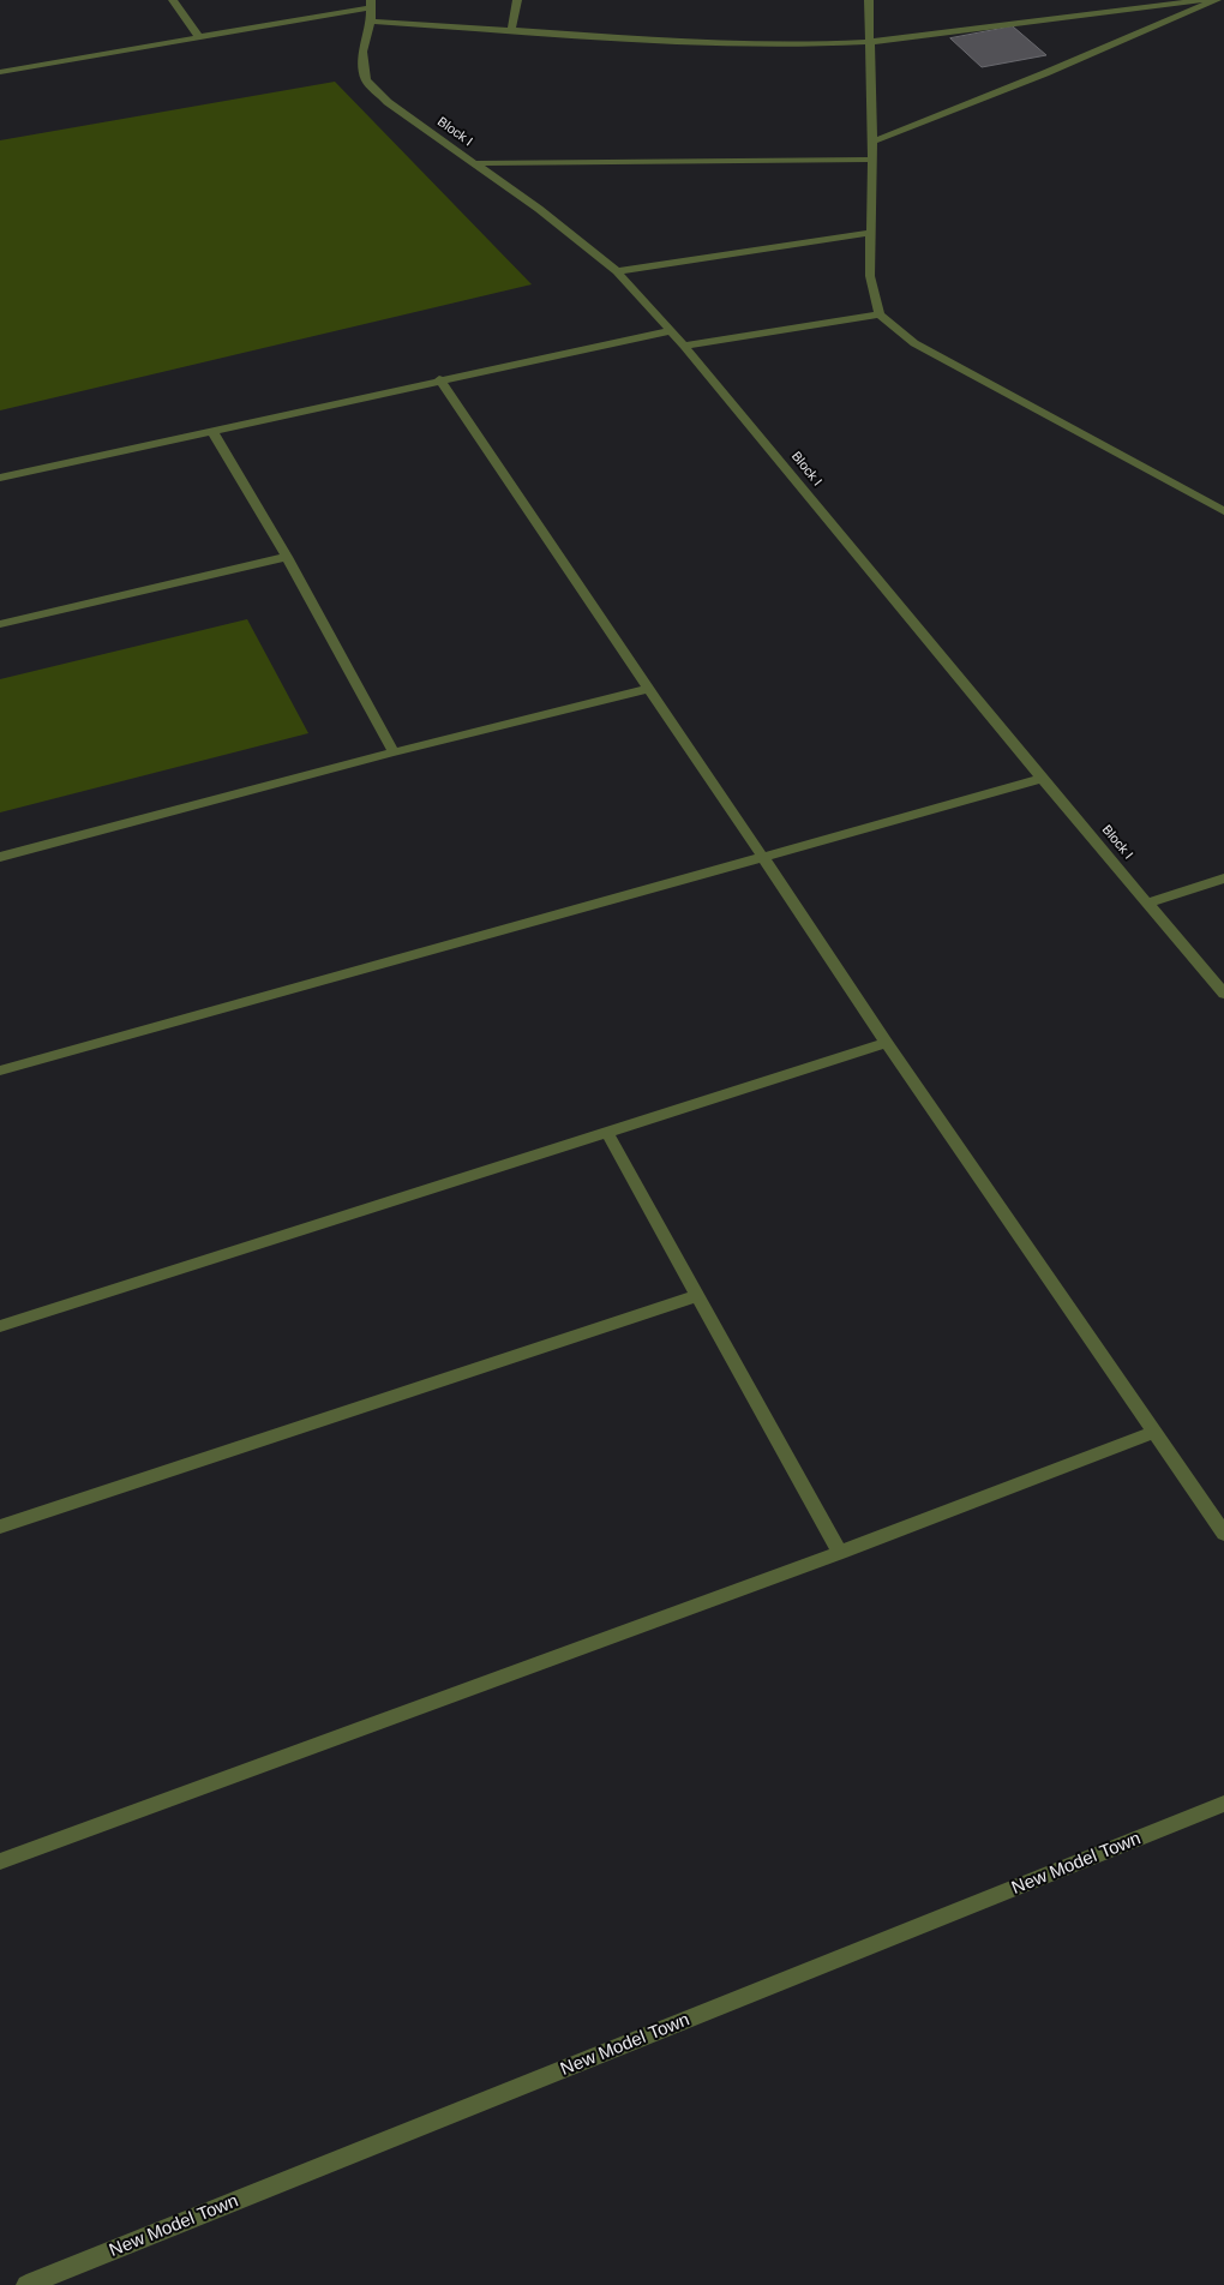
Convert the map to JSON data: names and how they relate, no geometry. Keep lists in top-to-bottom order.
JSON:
{
  "streets": {
    "street": ["Block I", "New Model Town"]
  }
}
